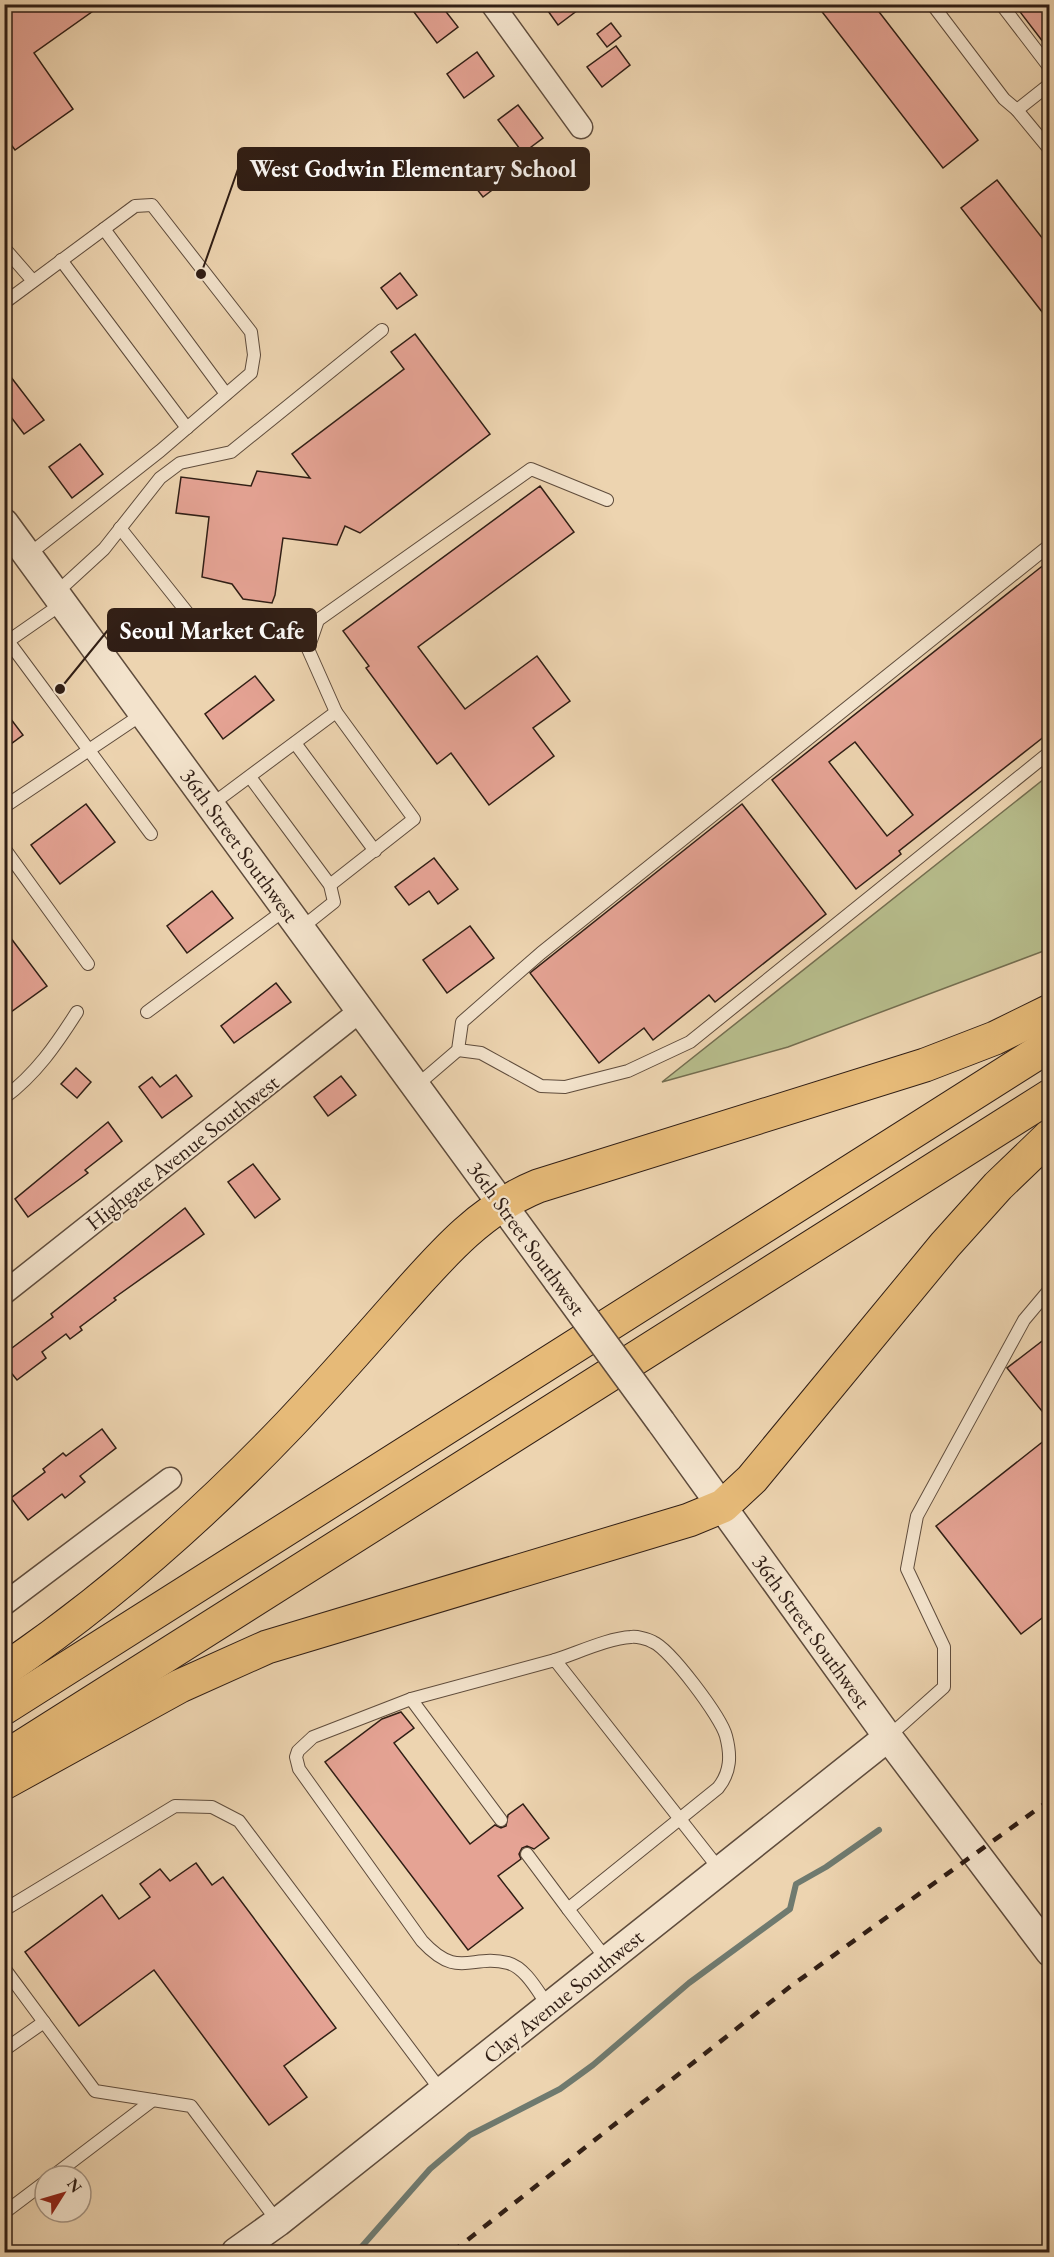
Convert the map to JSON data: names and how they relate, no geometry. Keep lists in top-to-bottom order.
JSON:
{
  "streets": {
    "street": ["36th Street Southwest", "Highgate Avenue Southwest", "Clay Avenue Southwest"]
  },
  "crossings": [
    ["36th Street Southwest", "Highgate Avenue Southwest"],
    ["36th Street Southwest", "Clay Avenue Southwest"]
  ],
  "places": ["West Godwin Elementary School", "Seoul Market Cafe"],
  "north": "top right"
}
